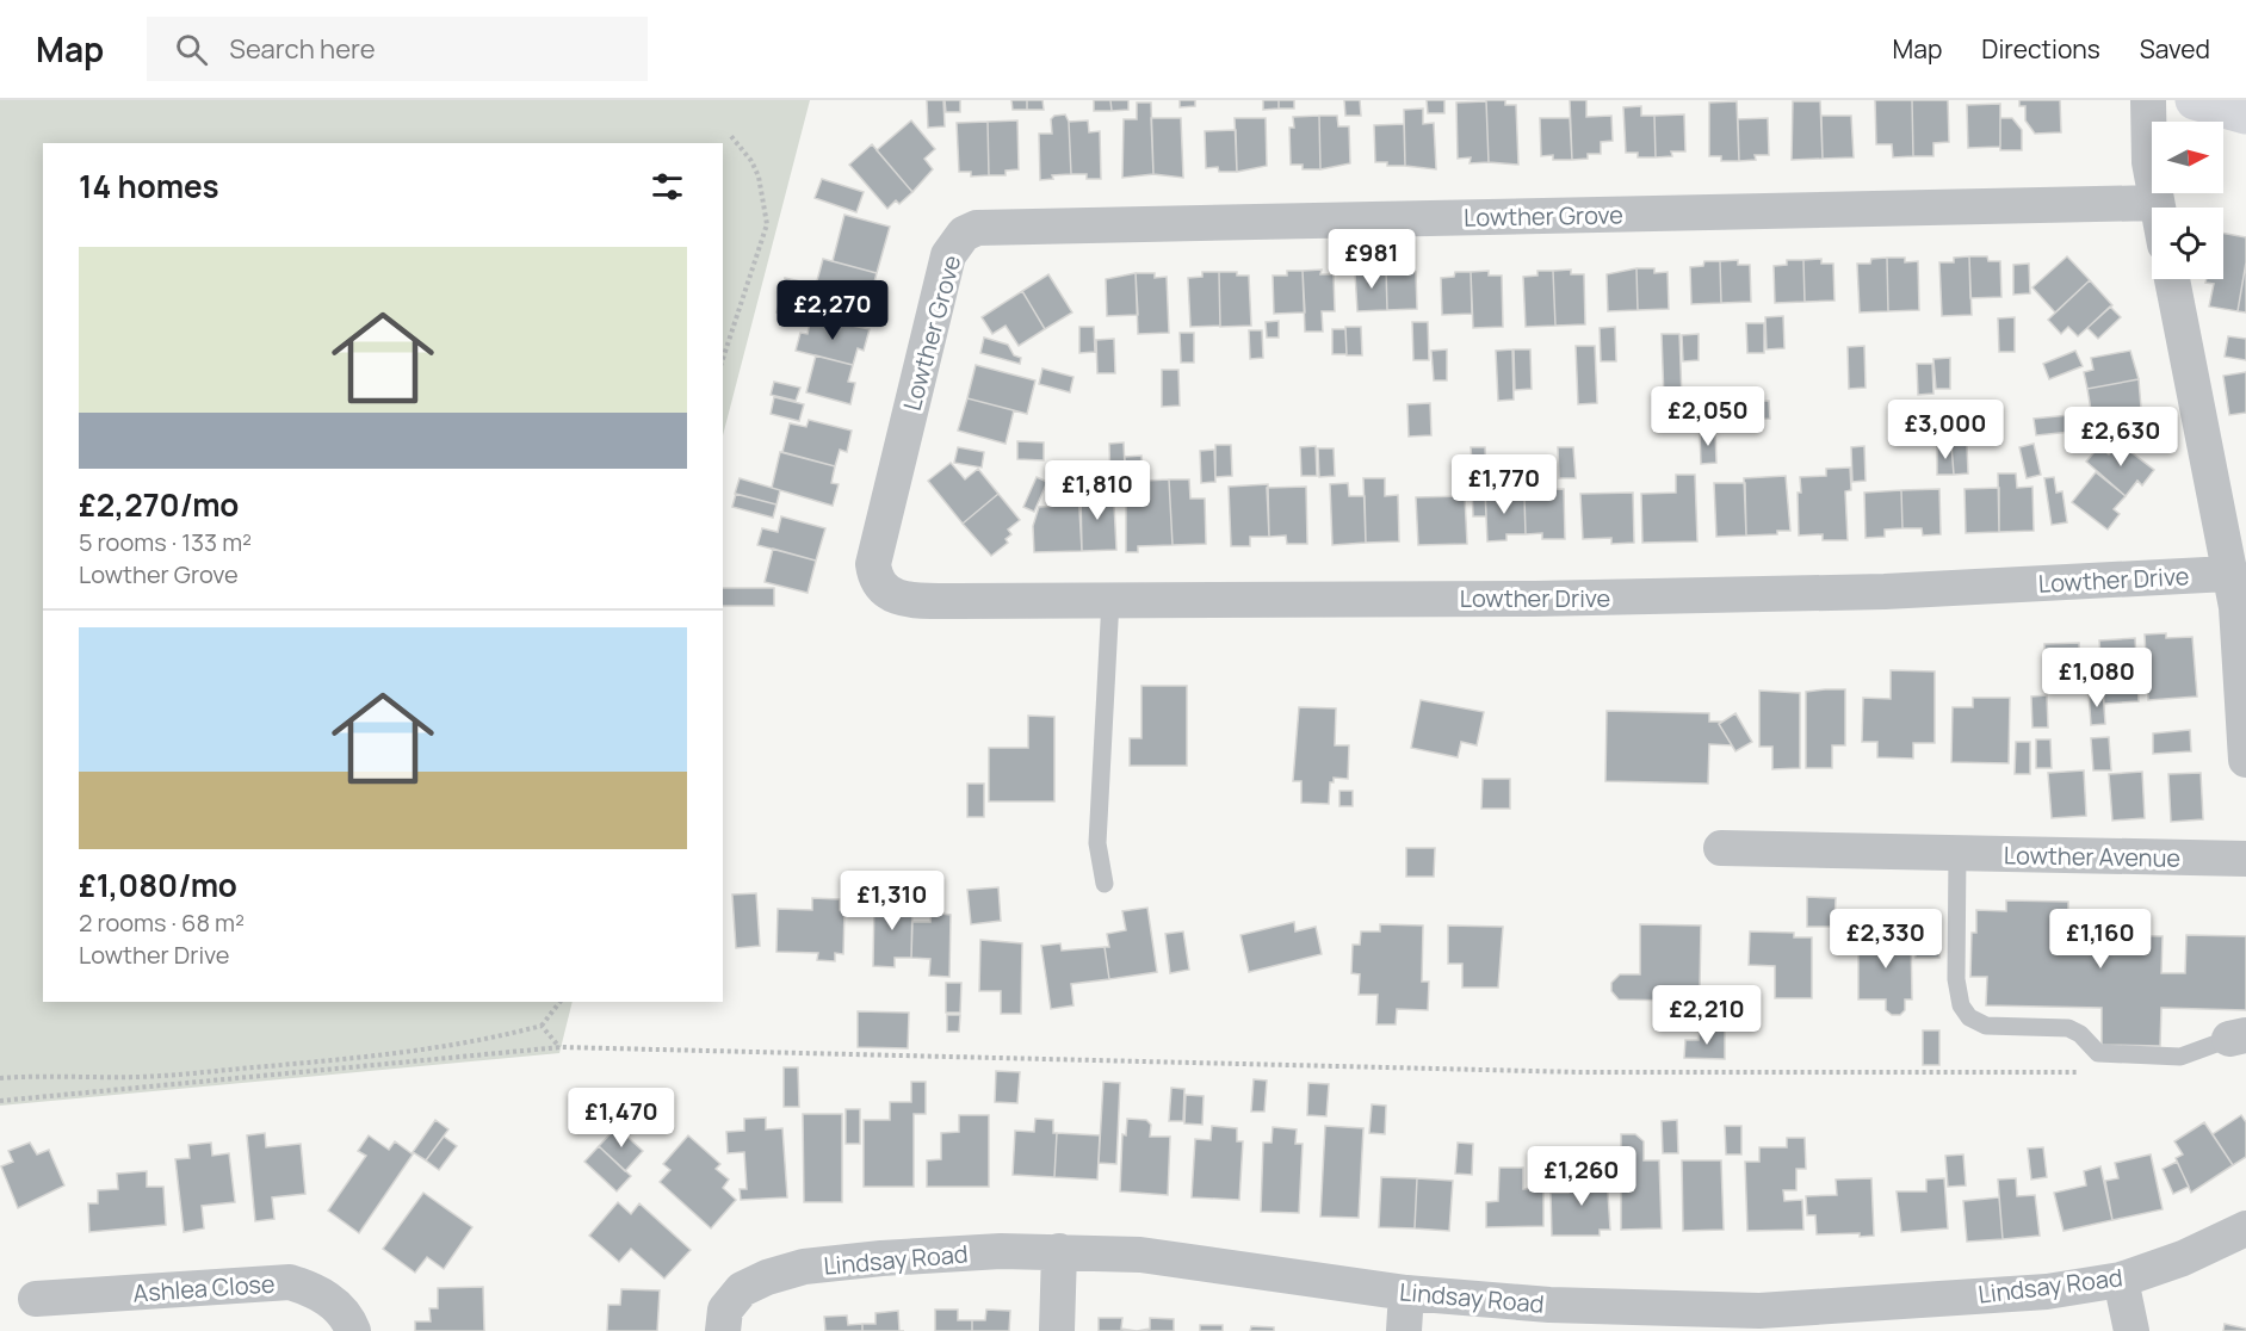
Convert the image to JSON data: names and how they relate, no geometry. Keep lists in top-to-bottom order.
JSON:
{
  "streets": {
    "street": [
      "Lowther Grove",
      "Lowther Drive",
      "Lowther Avenue",
      "Lindsay Road",
      "Ashlea Close"
    ]
  },
  "crossings": [
    ["Lowther Grove", "Lowther Drive"]
  ],
  "north": "right",
  "page": {
    "header": "Map",
    "search": "Search here",
    "nav": ["Map", "Directions", "Saved"],
    "heading": "14 homes",
    "price": [
      "£981",
      "£2,270",
      "£2,050",
      "£3,000",
      "£2,630",
      "£1,770",
      "£1,810",
      "£1,080",
      "£1,310",
      "£2,330",
      "£1,160",
      "£2,210",
      "£1,470",
      "£1,260"
    ],
    "list": [
      {
        "name": "£2,270/mo",
        "note": "5 rooms · 133 m² · Lowther Grove"
      },
      {
        "name": "£1,080/mo",
        "note": "2 rooms · 68 m² · Lowther Drive"
      }
    ]
  }
}
